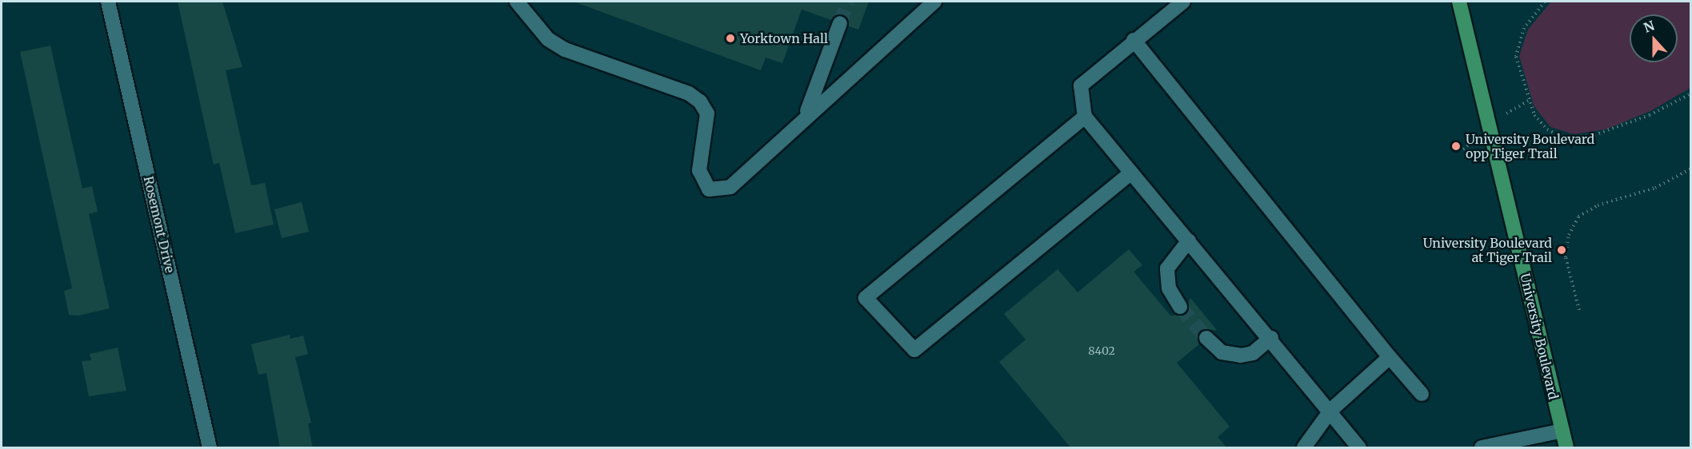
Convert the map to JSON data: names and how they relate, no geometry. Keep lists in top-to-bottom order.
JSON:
{
  "streets": {
    "main road": ["University Boulevard"],
    "street": ["Rosemont Drive"]
  },
  "places": ["Yorktown Hall", "University Boulevard opp Tiger Trail", "University Boulevard at Tiger Trail"],
  "house_numbers": ["8402"],
  "north": "top"
}
